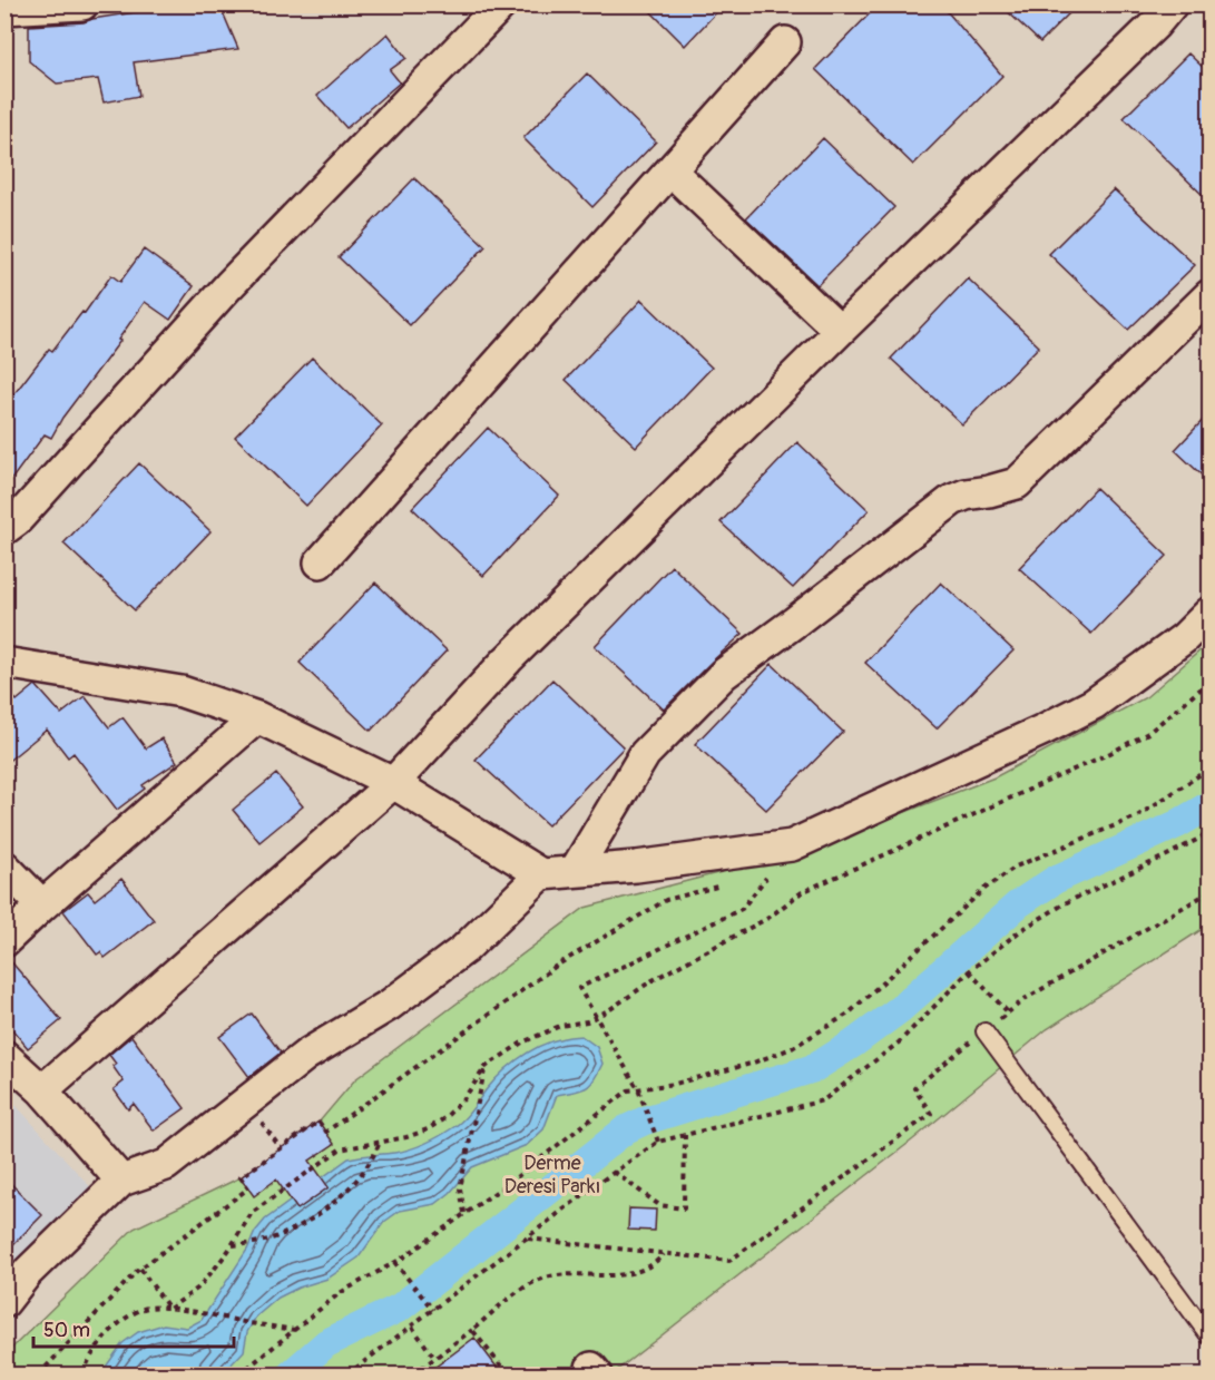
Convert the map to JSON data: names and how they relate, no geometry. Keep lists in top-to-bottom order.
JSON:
{
  "parks": ["Derme Deresi Parkı"],
  "scale_bar": "50 m"
}
